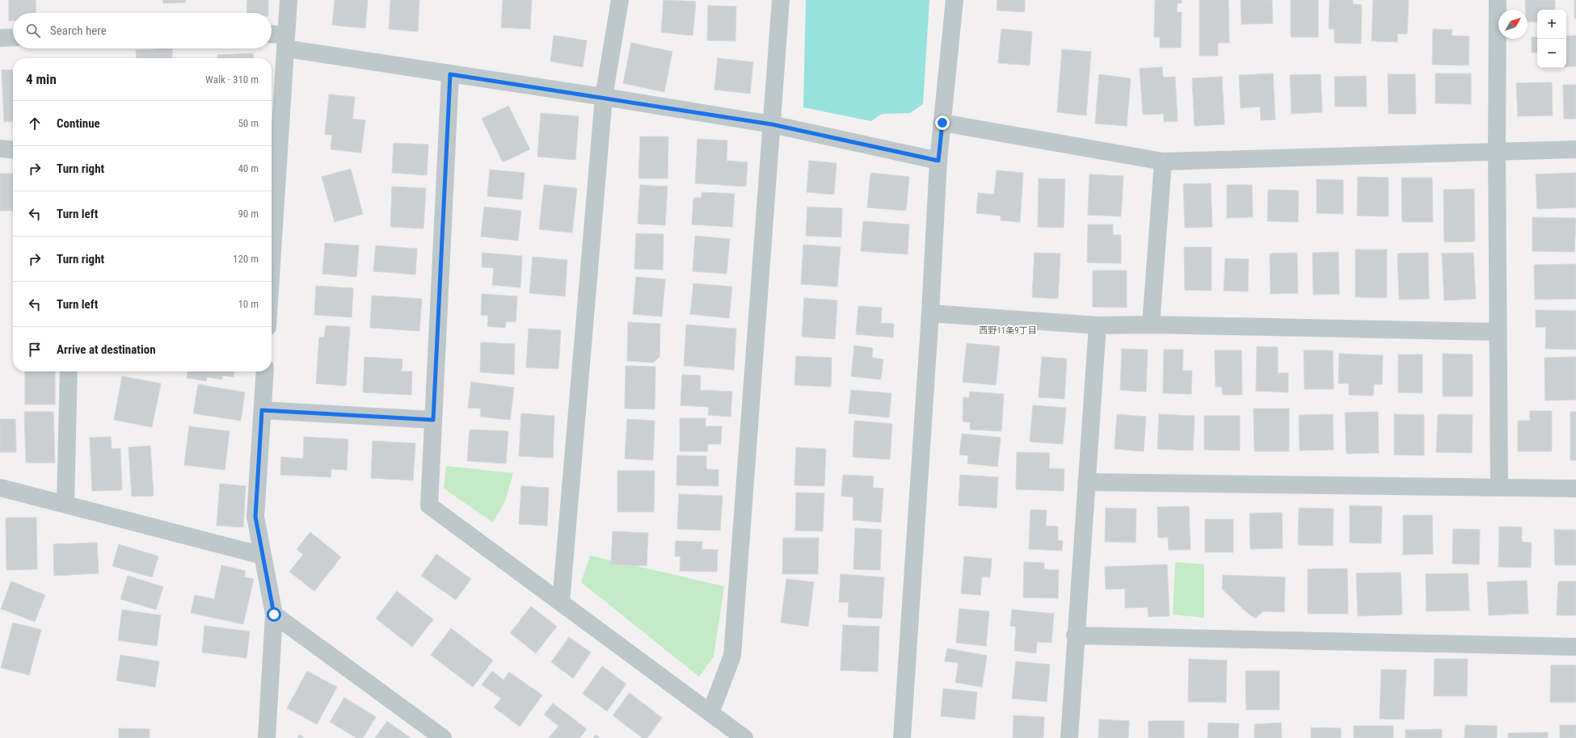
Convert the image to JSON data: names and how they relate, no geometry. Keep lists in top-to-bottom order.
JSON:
{
  "districts": ["西野11条9丁目"],
  "north": "top right",
  "page": {
    "map_buttons": ["+", "−"],
    "search": "Search here",
    "heading": ["4 min", "Walk · 310 m"],
    "list": [
      ["Continue", "50 m"],
      ["Turn right", "40 m"],
      ["Turn left", "90 m"],
      ["Turn right", "120 m"],
      ["Turn left", "10 m"],
      "Arrive at destination"
    ]
  }
}
